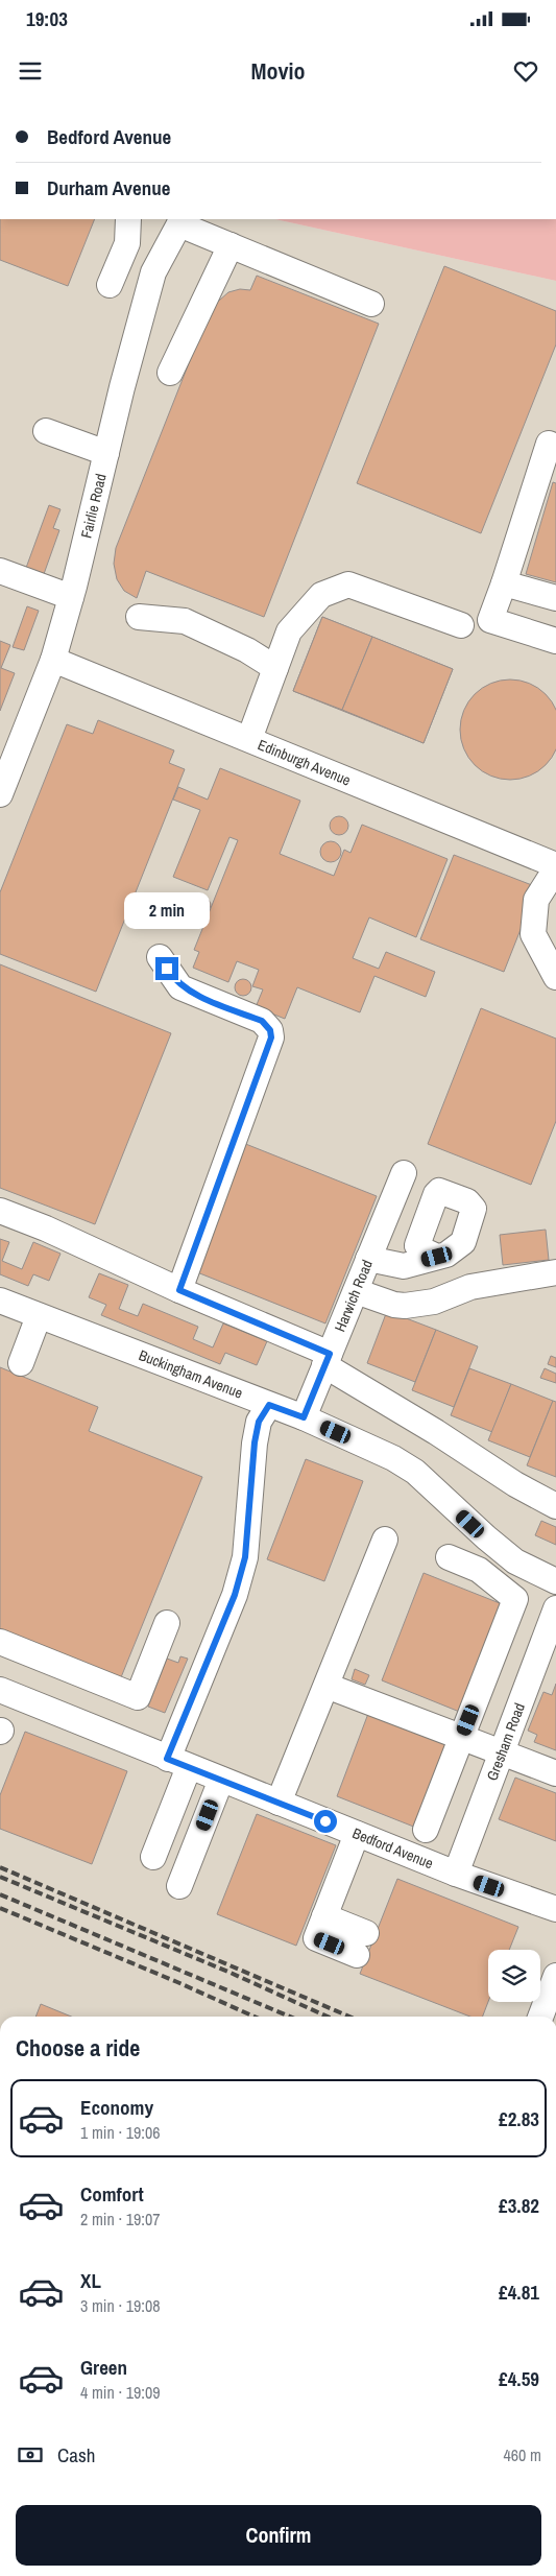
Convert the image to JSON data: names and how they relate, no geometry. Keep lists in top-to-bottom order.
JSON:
{
  "streets": {
    "street": [
      "Fairlie Road",
      "Edinburgh Avenue",
      "Harwich Road",
      "Buckingham Avenue",
      "Gresham Road",
      "Bedford Avenue"
    ]
  },
  "crossings": [
    ["Fairlie Road", "Edinburgh Avenue"],
    ["Harwich Road", "Buckingham Avenue"],
    ["Gresham Road", "Bedford Avenue"]
  ],
  "page": {
    "status": "19:03",
    "header": "Movio",
    "banner": ["Bedford Avenue", "Durham Avenue"],
    "bubble": "2 min",
    "heading": "Choose a ride",
    "list": [
      {
        "name": "Economy",
        "note": "1 min · 19:06",
        "value": "£2.83"
      },
      {
        "name": "Comfort",
        "note": "2 min · 19:07",
        "value": "£3.82"
      },
      {
        "name": "XL",
        "note": "3 min · 19:08",
        "value": "£4.81"
      },
      {
        "name": "Green",
        "note": "4 min · 19:09",
        "value": "£4.59"
      }
    ],
    "pay": ["Cash", "460 m"],
    "buttons": "Confirm"
  }
}
